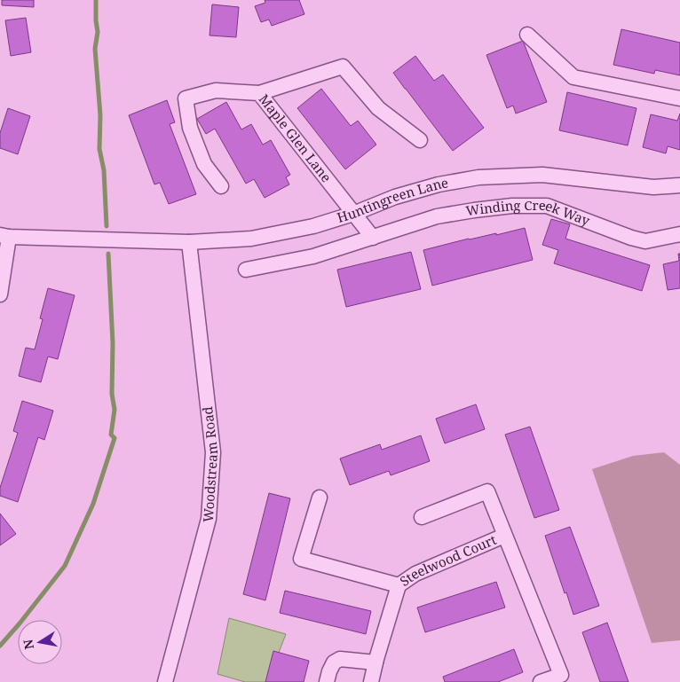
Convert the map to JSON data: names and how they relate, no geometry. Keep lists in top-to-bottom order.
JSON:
{
  "streets": {
    "street": [
      "Maple Glen Lane",
      "Huntingreen Lane",
      "Winding Creek Way",
      "Woodstream Road",
      "Steelwood Court"
    ]
  },
  "crossings": [
    ["Maple Glen Lane", "Huntingreen Lane"],
    ["Huntingreen Lane", "Woodstream Road"]
  ],
  "north": "left"
}
